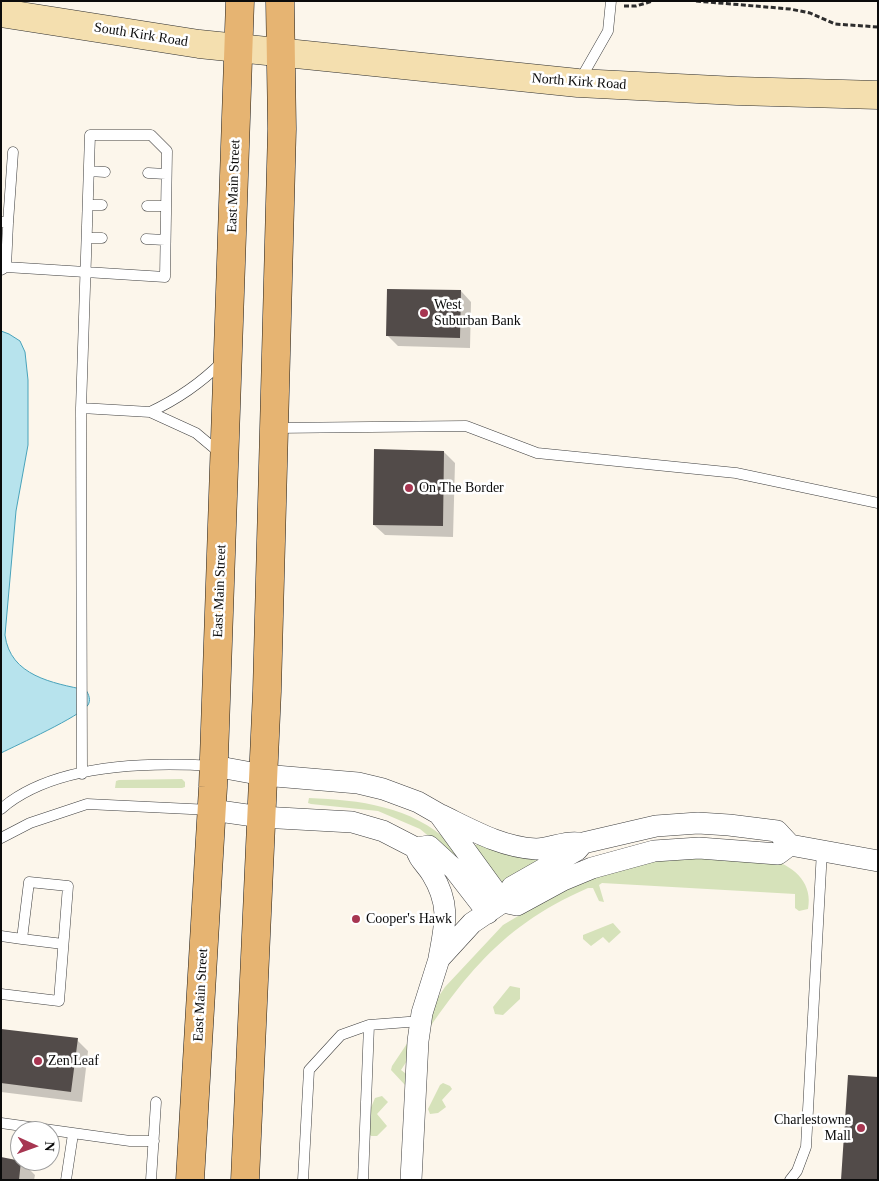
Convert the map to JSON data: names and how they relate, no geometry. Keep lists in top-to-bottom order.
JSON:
{
  "streets": {
    "main road": ["South Kirk Road", "North Kirk Road", "East Main Street"]
  },
  "crossings": [
    ["South Kirk Road", "North Kirk Road"],
    ["South Kirk Road", "East Main Street"]
  ],
  "places": [
    "West Suburban Bank",
    "On The Border",
    "Cooper's Hawk",
    "Zen Leaf",
    "Charlestowne Mall"
  ],
  "north": "right"
}
